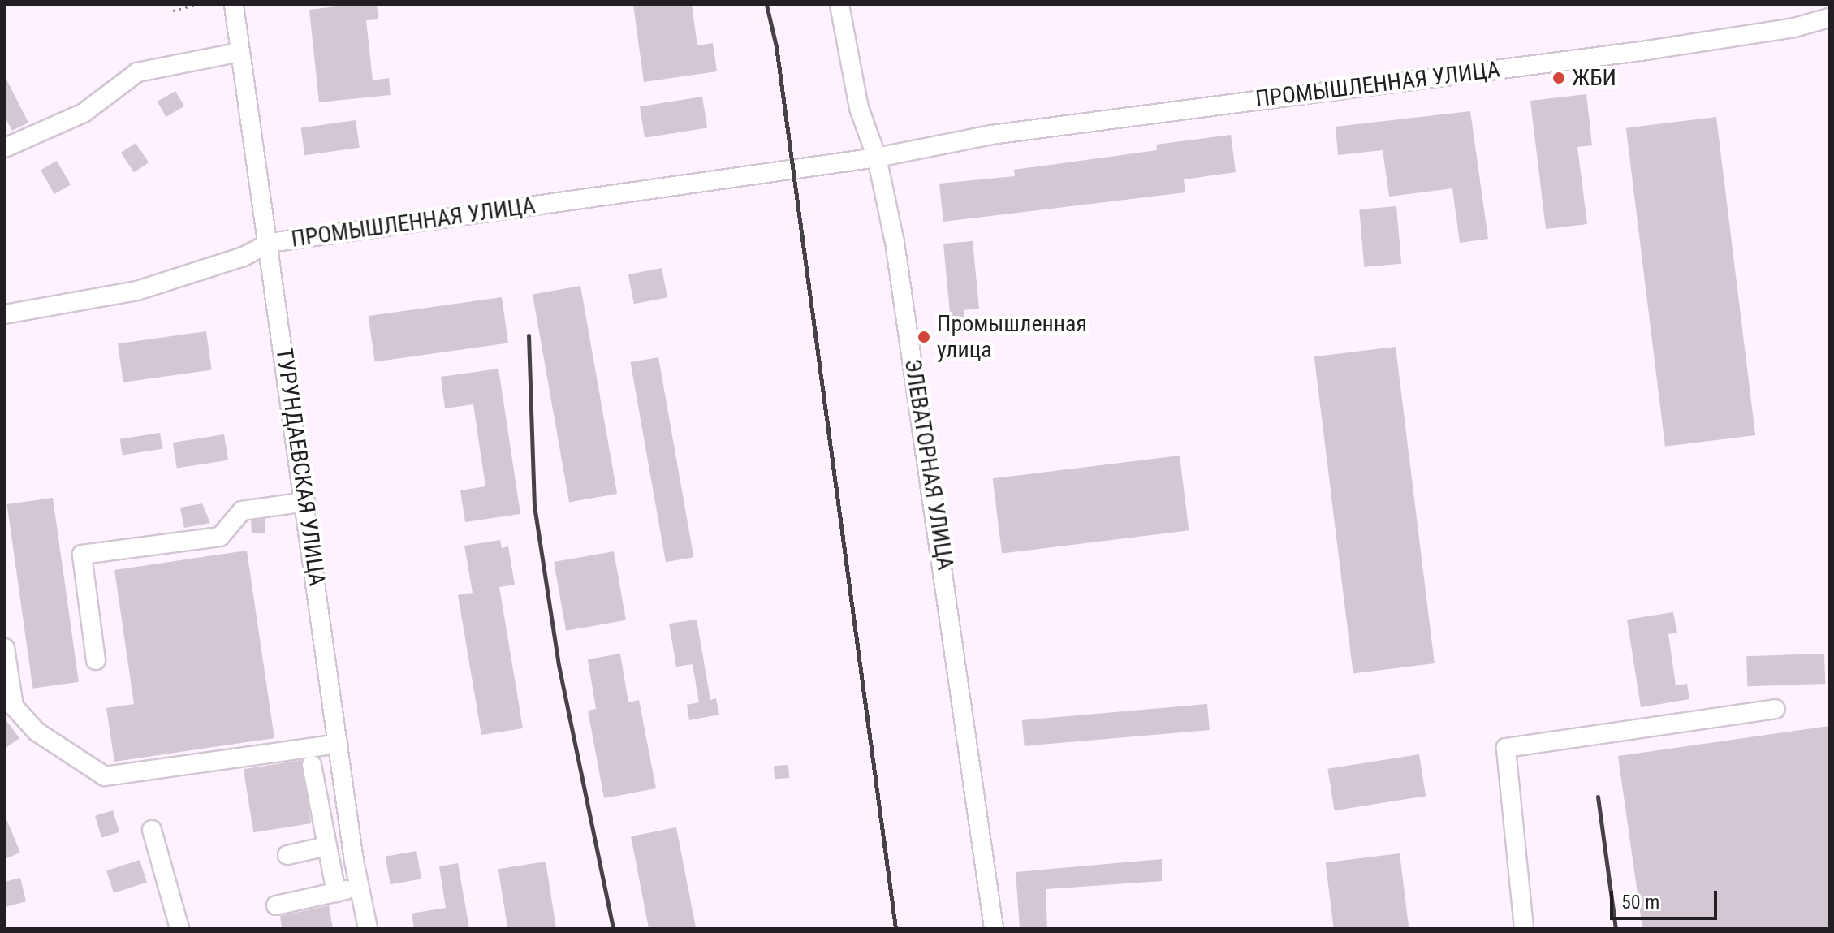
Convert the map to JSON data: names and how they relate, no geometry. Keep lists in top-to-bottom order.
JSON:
{
  "streets": {
    "street": ["ПРОМЫШЛЕННАЯ УЛИЦА", "ЭЛЕВАТОРНАЯ УЛИЦА", "ТУРУНДАЕВСКАЯ УЛИЦА"]
  },
  "crossings": [
    ["ПРОМЫШЛЕННАЯ УЛИЦА", "ЭЛЕВАТОРНАЯ УЛИЦА"],
    ["ПРОМЫШЛЕННАЯ УЛИЦА", "ТУРУНДАЕВСКАЯ УЛИЦА"]
  ],
  "places": ["ЖБИ", "Промышленная улица"],
  "scale_bar": "50 m"
}
